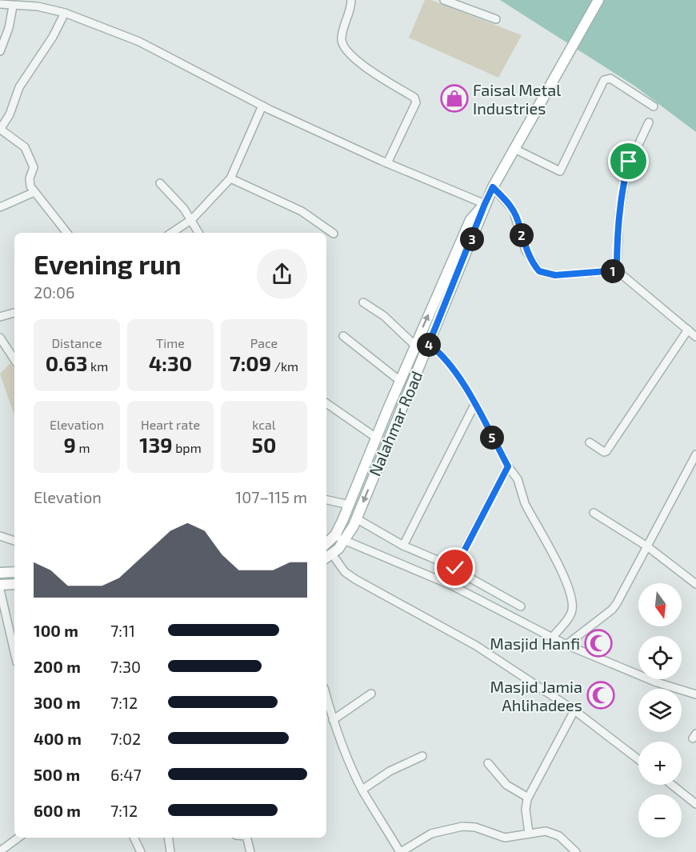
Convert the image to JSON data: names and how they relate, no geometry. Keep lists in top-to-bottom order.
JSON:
{
  "streets": {
    "main road": ["Nalahmar Road"]
  },
  "places": {
    "shop": ["Faisal Metal Industries"],
    "mosque": ["Masjid Hanfi", "Masjid Jamia Ahlihadees"]
  },
  "north": "bottom",
  "page": {
    "pins": [
      "2",
      "3",
      "1",
      "4",
      "5"
    ],
    "heading": ["Evening run", "20:06"],
    "stats": [
      ["Distance", "0.63 km"],
      ["Time", "4:30"],
      ["Pace", "7:09 /km"],
      ["Elevation", "9 m"],
      ["Heart rate", "139 bpm"],
      ["kcal", "50"]
    ],
    "chart": ["Elevation", "107–115 m"],
    "map_buttons": ["+", "−"],
    "list": [
      {
        "name": "100 m",
        "note": "7:11"
      },
      {
        "name": "200 m",
        "note": "7:30"
      },
      {
        "name": "300 m",
        "note": "7:12"
      },
      {
        "name": "400 m",
        "note": "7:02"
      },
      {
        "name": "500 m",
        "note": "6:47"
      },
      {
        "name": "600 m",
        "note": "7:12"
      }
    ]
  }
}
